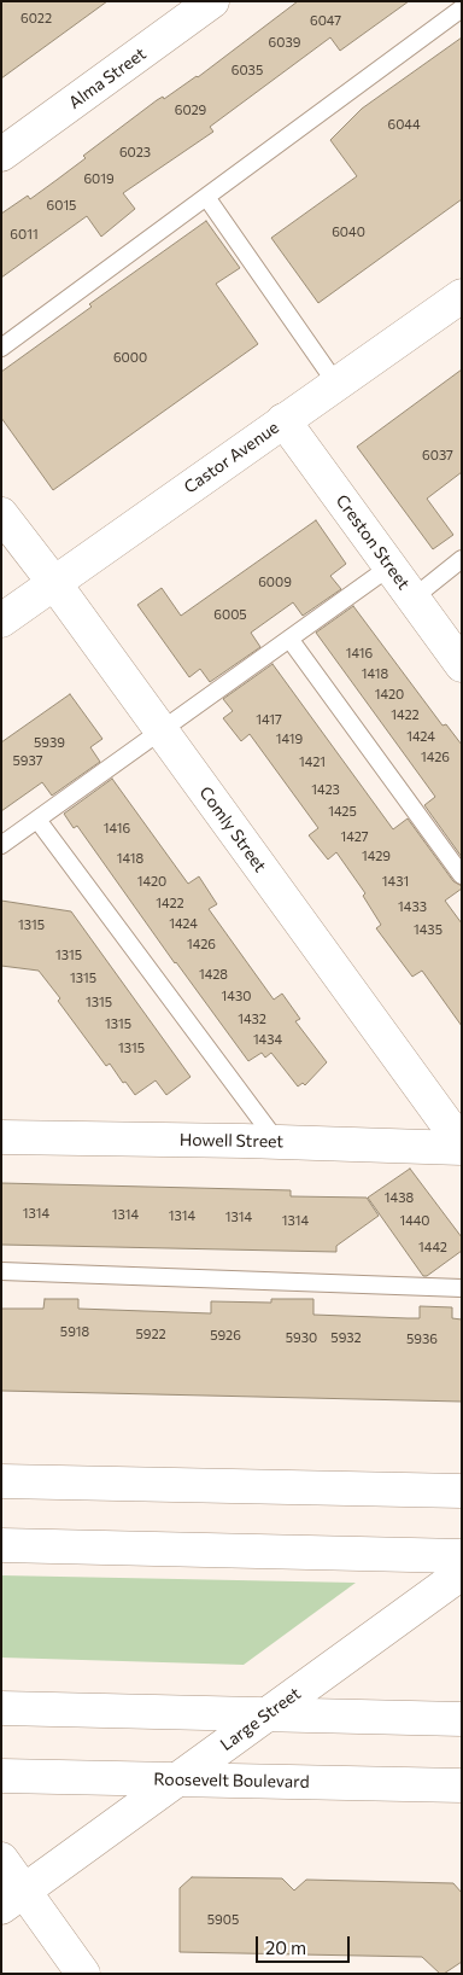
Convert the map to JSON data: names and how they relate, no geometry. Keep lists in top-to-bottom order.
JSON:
{
  "streets": {
    "main road": [
      "Alma Street",
      "Castor Avenue",
      "Creston Street",
      "Comly Street",
      "Howell Street",
      "Large Street",
      "Roosevelt Boulevard"
    ]
  },
  "crossings": [
    ["Castor Avenue", "Creston Street"],
    ["Castor Avenue", "Comly Street"],
    ["Comly Street", "Howell Street"],
    ["Large Street", "Roosevelt Boulevard"]
  ],
  "house_numbers": [
    "6022",
    "6047",
    "6039",
    "6035",
    "6029",
    "6044",
    "6023",
    "6019",
    "6015",
    "6040",
    "6011",
    "6000",
    "6037",
    "6009",
    "6005",
    "1416",
    "1418",
    "1420",
    "1422",
    "1417",
    "1424",
    "1419",
    "5939",
    "1426",
    "5937",
    "1421",
    "1423",
    "1425",
    "1416",
    "1427",
    "1429",
    "1418",
    "1420",
    "1431",
    "1422",
    "1433",
    "1424",
    "1315",
    "1435",
    "1426",
    "1315",
    "1428",
    "1315",
    "1430",
    "1315",
    "1432",
    "1315",
    "1434",
    "1315",
    "1438",
    "1314",
    "1314",
    "1314",
    "1314",
    "1314",
    "1440",
    "1442",
    "5918",
    "5922",
    "5926",
    "5930",
    "5932",
    "5936",
    "5905"
  ],
  "scale_bar": "20 m"
}
